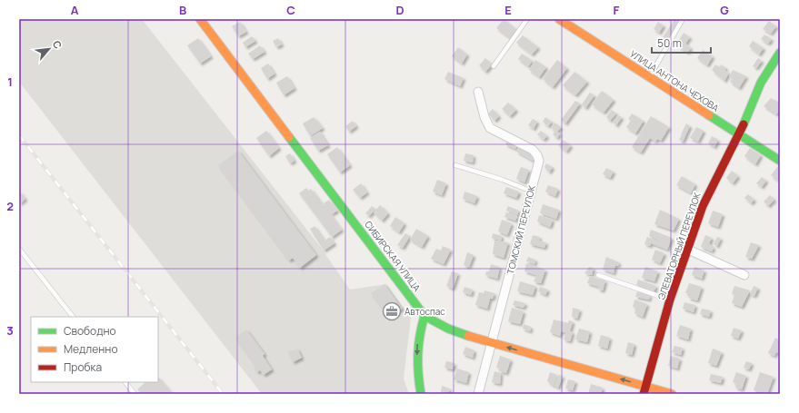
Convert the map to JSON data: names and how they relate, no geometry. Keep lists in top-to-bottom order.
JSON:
{
  "streets": {
    "street": [
      "УЛИЦА АНТОНА ЧЕХОВА",
      "ТОМСКИЙ ПЕРЕУЛОК",
      "ЭЛЕВАТОРНЫЙ ПЕРЕУЛОК",
      "СИБИРСКАЯ УЛИЦА"
    ]
  },
  "crossings": [
    ["УЛИЦА АНТОНА ЧЕХОВА", "ЭЛЕВАТОРНЫЙ ПЕРЕУЛОК"],
    ["ТОМСКИЙ ПЕРЕУЛОК", "СИБИРСКАЯ УЛИЦА"],
    ["ЭЛЕВАТОРНЫЙ ПЕРЕУЛОК", "СИБИРСКАЯ УЛИЦА"]
  ],
  "places": {
    "office": ["Автоспас"]
  },
  "legend": ["Свободно", "Медленно", "Пробка"],
  "scale_bar": "50 m",
  "north": "top right",
  "grid": {
    "columns": [
      "A",
      "B",
      "C",
      "D",
      "E",
      "F",
      "G"
    ],
    "rows": ["1", "2", "3"]
  }
}
